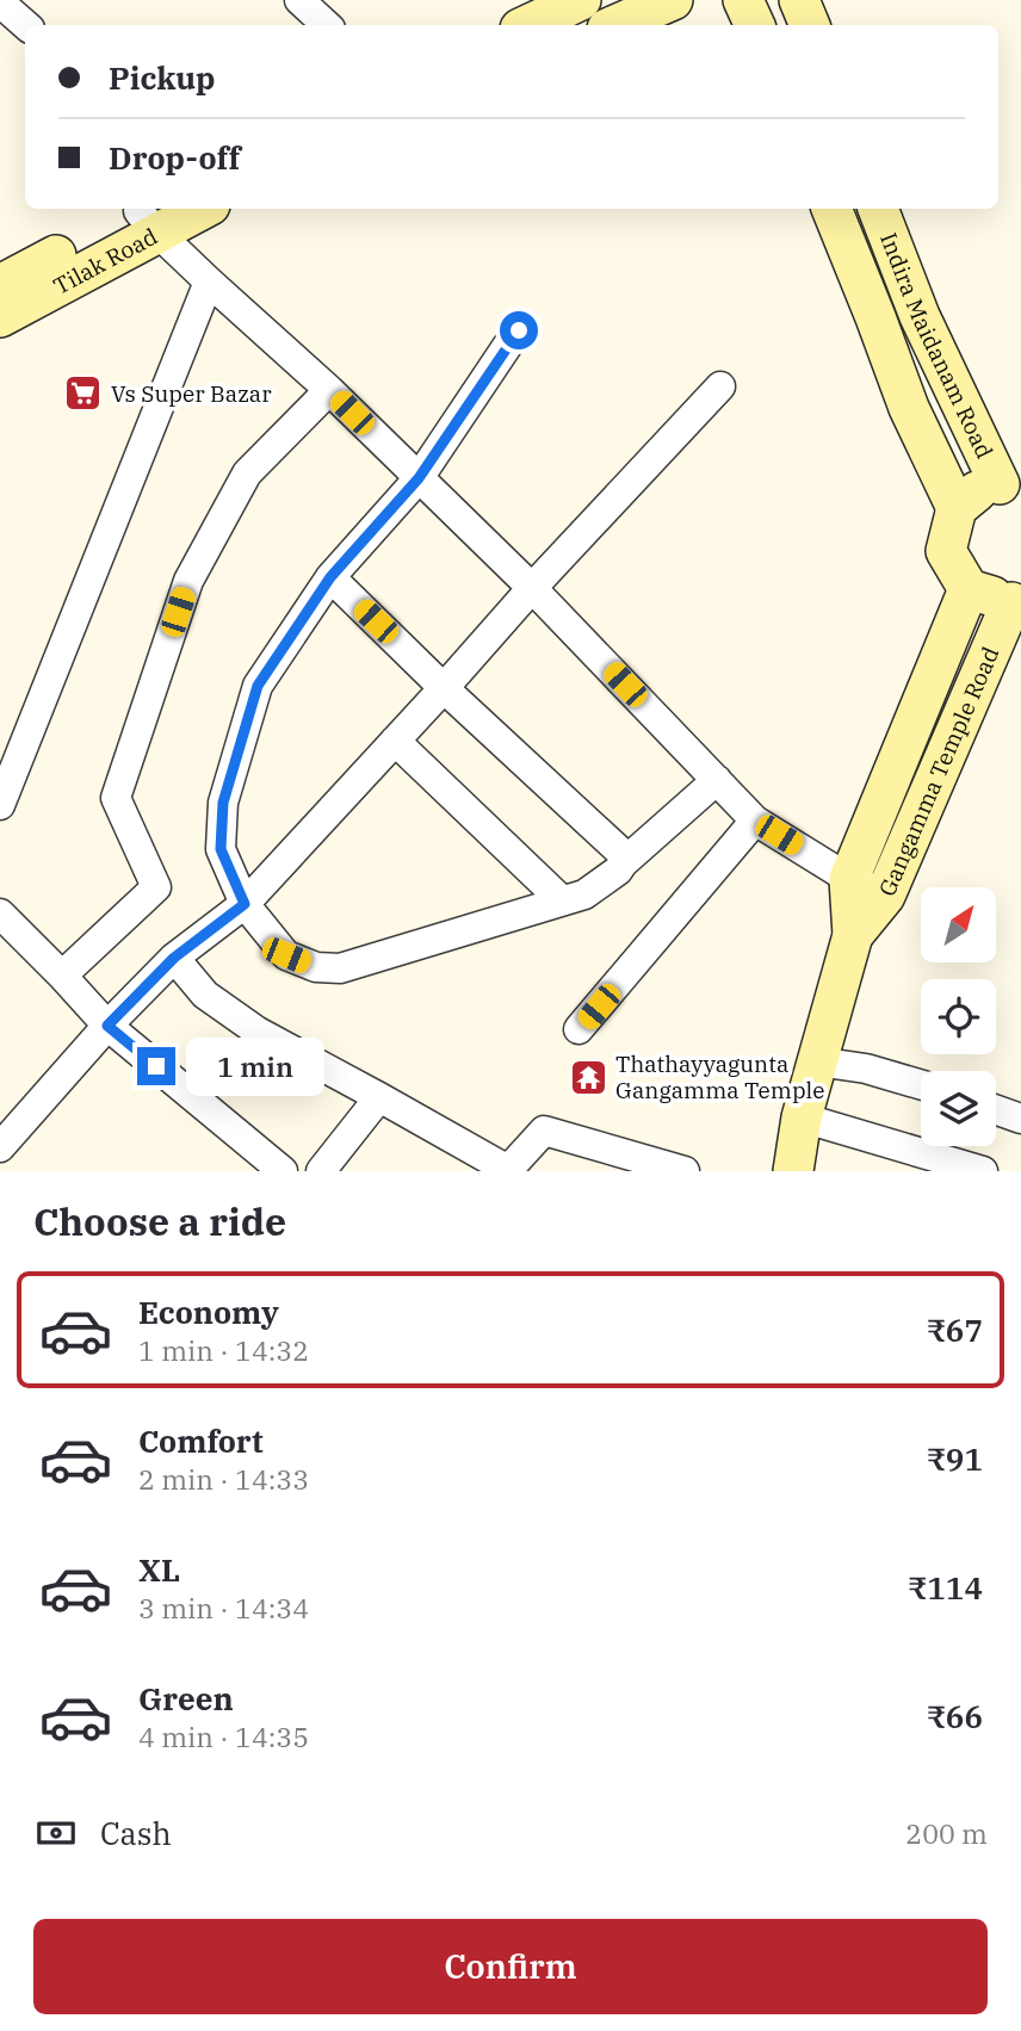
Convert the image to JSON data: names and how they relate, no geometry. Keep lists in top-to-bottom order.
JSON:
{
  "streets": {
    "main road": ["Tilak Road", "Indira Maidanam Road", "Gangamma Temple Road"]
  },
  "places": {
    "supermarket": ["Vs Super Bazar"],
    "temple": ["Thathayyagunta Gangamma Temple"]
  },
  "north": "top right",
  "page": {
    "banner": ["Pickup", "Drop-off"],
    "bubble": "1 min",
    "heading": "Choose a ride",
    "list": [
      {
        "name": "Economy",
        "note": "1 min · 14:32",
        "value": "₹67"
      },
      {
        "name": "Comfort",
        "note": "2 min · 14:33",
        "value": "₹91"
      },
      {
        "name": "XL",
        "note": "3 min · 14:34",
        "value": "₹114"
      },
      {
        "name": "Green",
        "note": "4 min · 14:35",
        "value": "₹66"
      }
    ],
    "pay": ["Cash", "200 m"],
    "buttons": "Confirm"
  }
}
